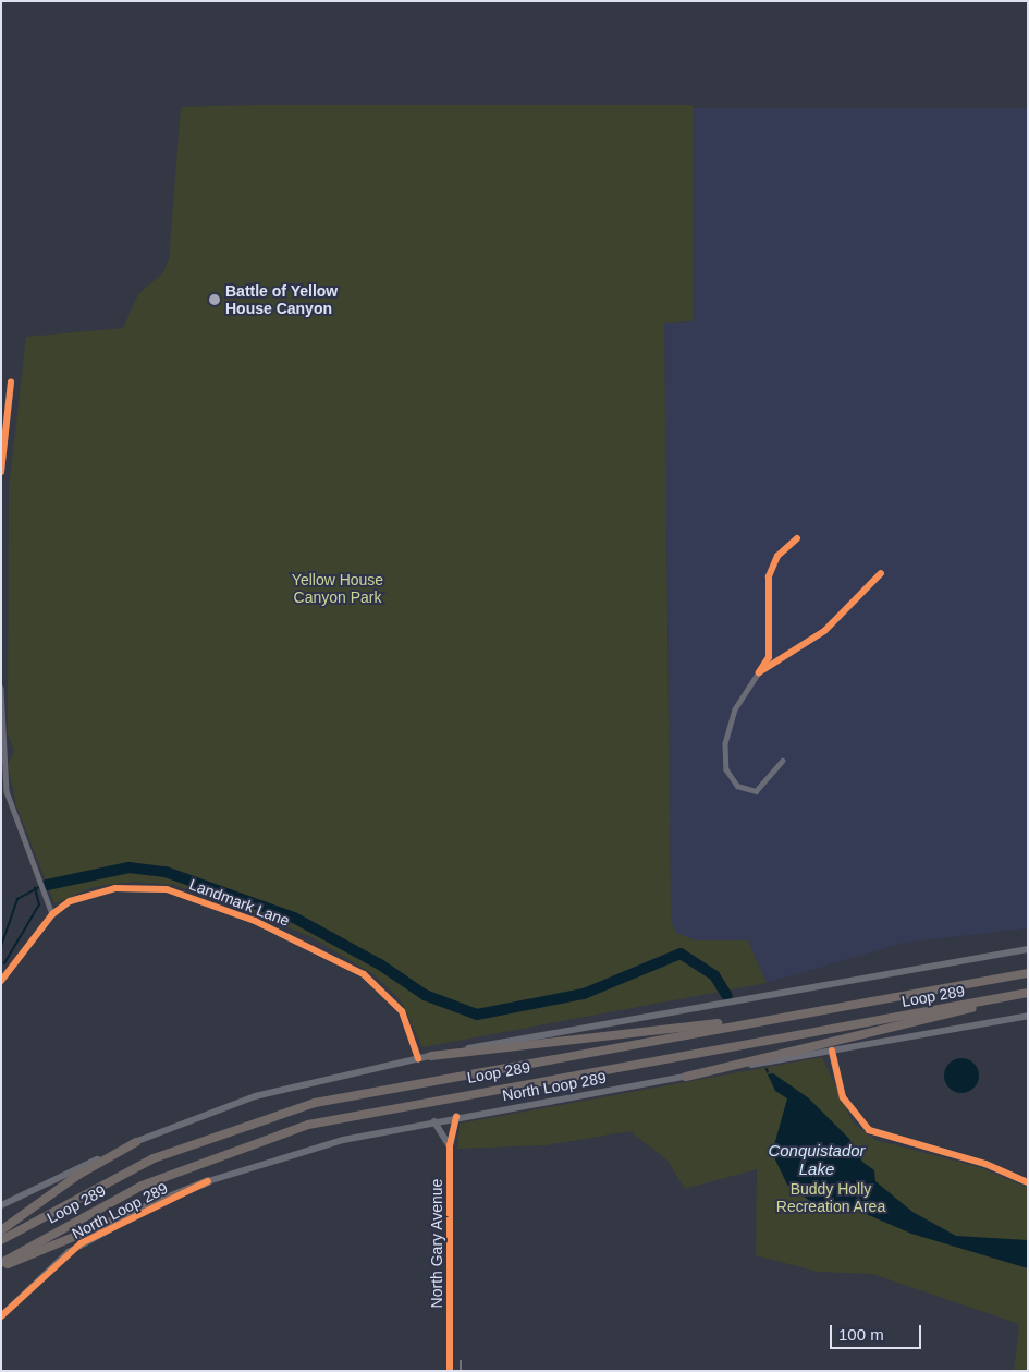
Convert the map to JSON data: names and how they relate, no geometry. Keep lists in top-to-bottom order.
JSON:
{
  "streets": {
    "highway": ["Loop 289"],
    "main road": ["North Loop 289"],
    "street": ["Landmark Lane", "North Gary Avenue"]
  },
  "crossings": [
    ["North Loop 289", "North Gary Avenue"]
  ],
  "water": ["Conquistador Lake"],
  "parks": ["Yellow House Canyon Park", "Buddy Holly Recreation Area"],
  "places": ["Battle of Yellow House Canyon"],
  "scale_bar": "100 m"
}
